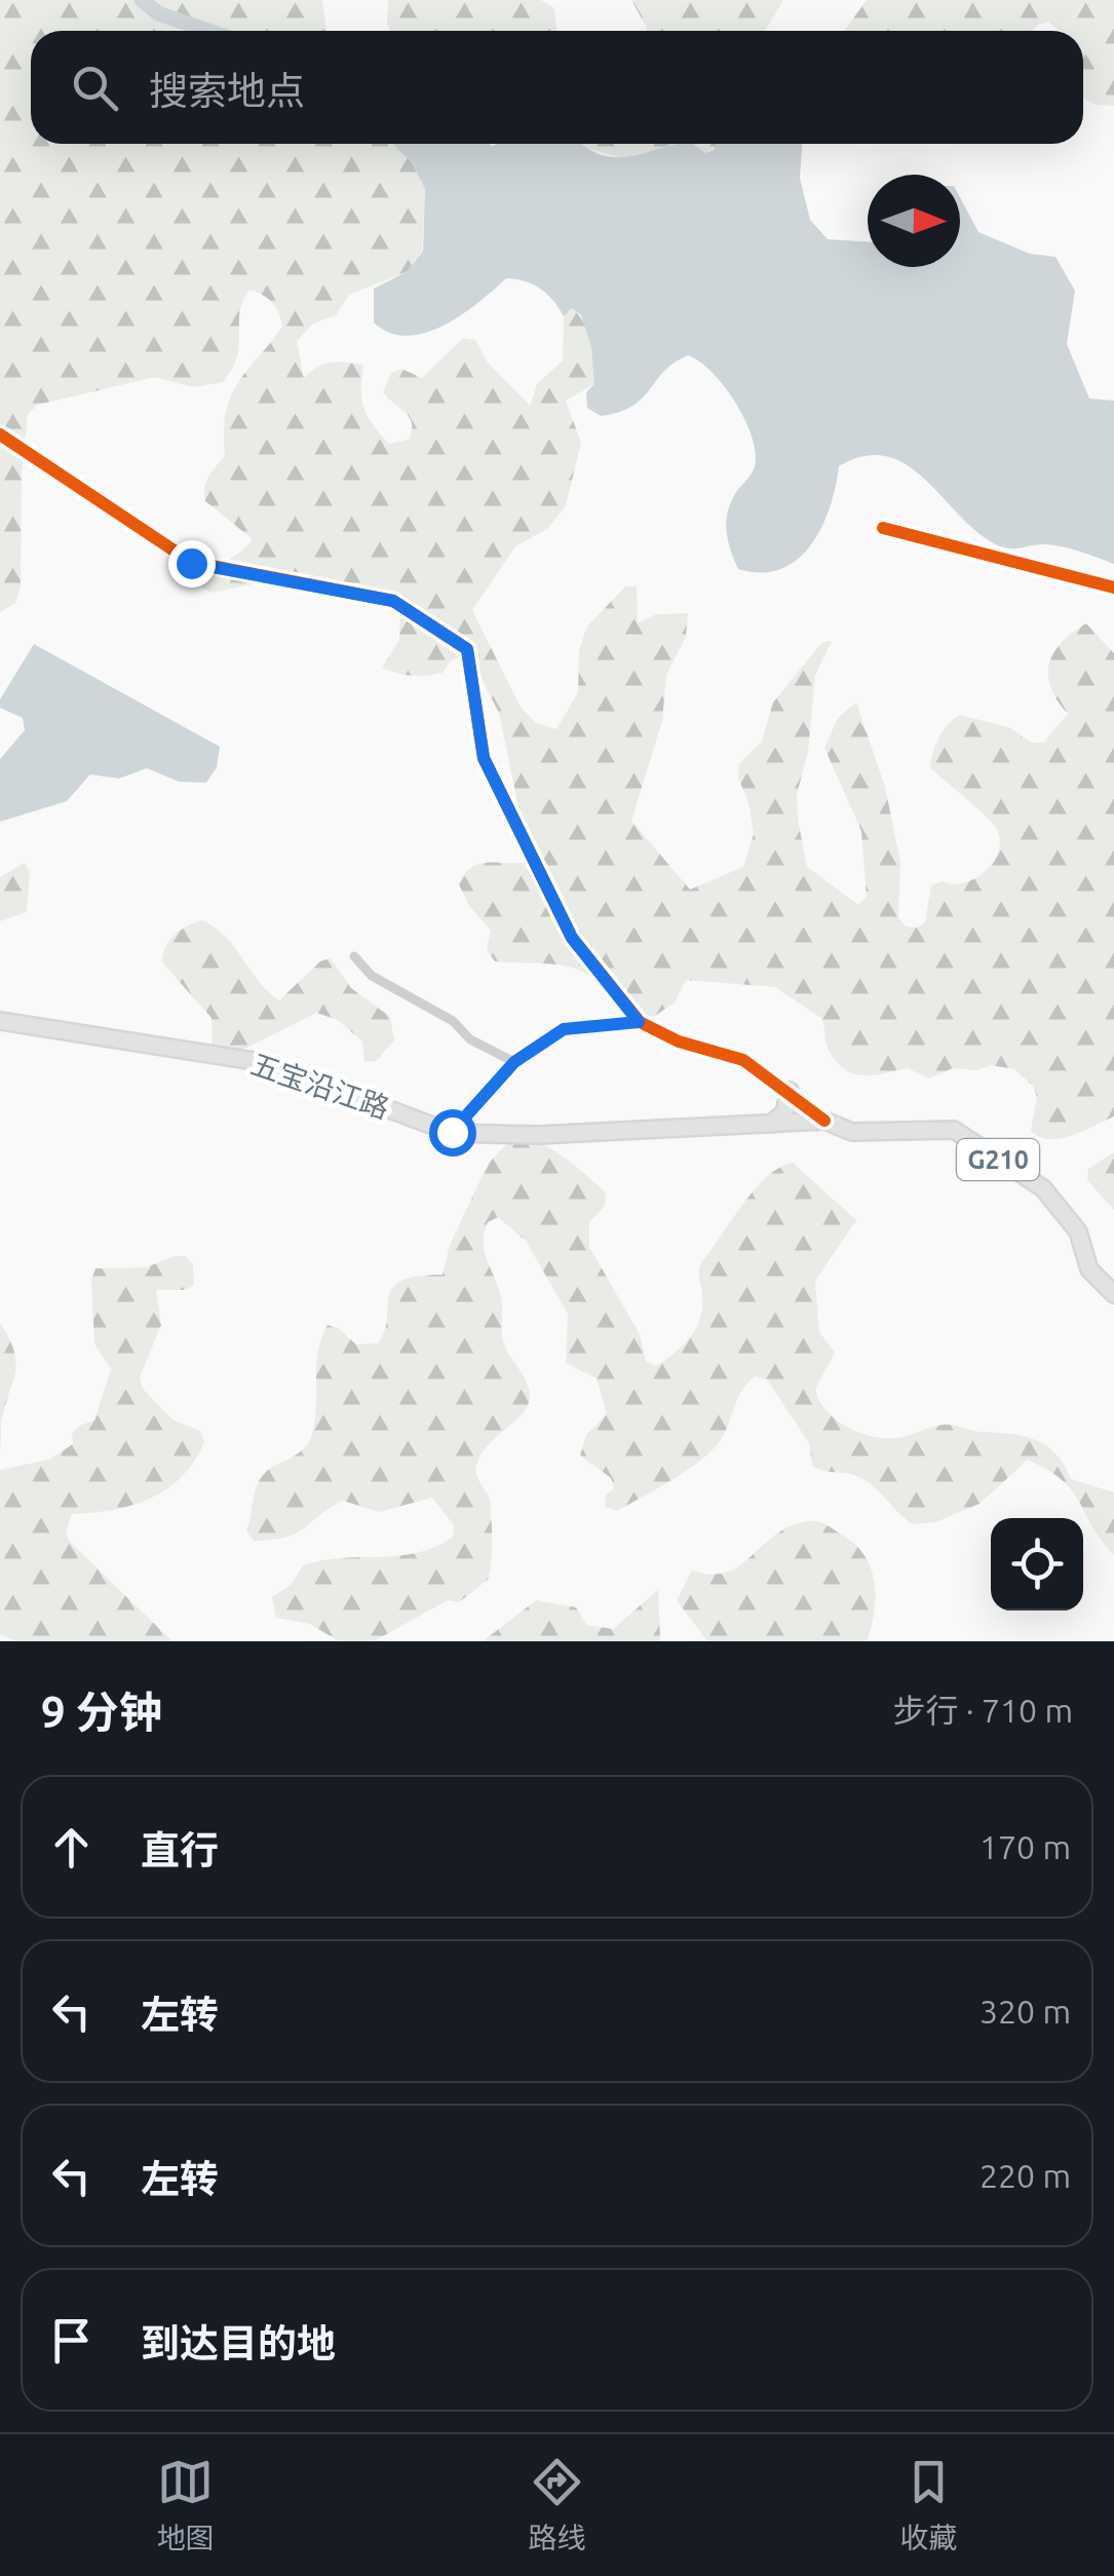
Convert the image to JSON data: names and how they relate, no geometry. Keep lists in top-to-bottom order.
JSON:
{
  "streets": {
    "highway": ["五宝沿江路", "G210"]
  },
  "crossings": [
    ["五宝沿江路", "G210"]
  ],
  "north": "right",
  "page": {
    "search": "搜索地点",
    "heading": ["9 分钟", "步行 · 710 m"],
    "list": [
      ["直行", "170 m"],
      ["左转", "320 m"],
      ["左转", "220 m"],
      "到达目的地"
    ],
    "nav": ["地图", "路线", "收藏"]
  }
}
